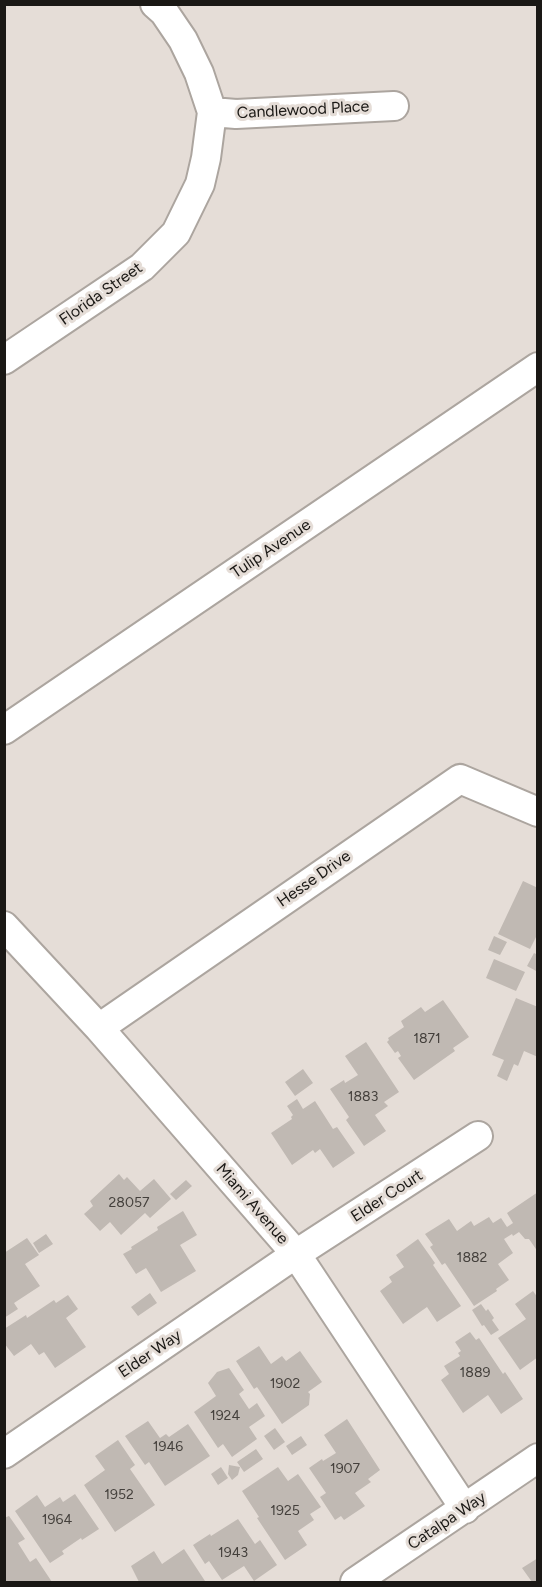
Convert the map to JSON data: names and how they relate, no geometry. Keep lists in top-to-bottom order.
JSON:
{
  "streets": {
    "street": [
      "Candlewood Place",
      "Florida Street",
      "Tulip Avenue",
      "Hesse Drive",
      "Elder Court",
      "Miami Avenue",
      "Elder Way",
      "Catalpa Way"
    ]
  },
  "crossings": [
    ["Candlewood Place", "Florida Street"],
    ["Hesse Drive", "Miami Avenue"],
    ["Elder Court", "Miami Avenue"],
    ["Elder Court", "Elder Way"],
    ["Miami Avenue", "Elder Way"],
    ["Miami Avenue", "Catalpa Way"]
  ],
  "house_numbers": [
    "1871",
    "1883",
    "28057",
    "1882",
    "1889",
    "1902",
    "1924",
    "1946",
    "1907",
    "1952",
    "1925",
    "1964",
    "1943"
  ]
}
